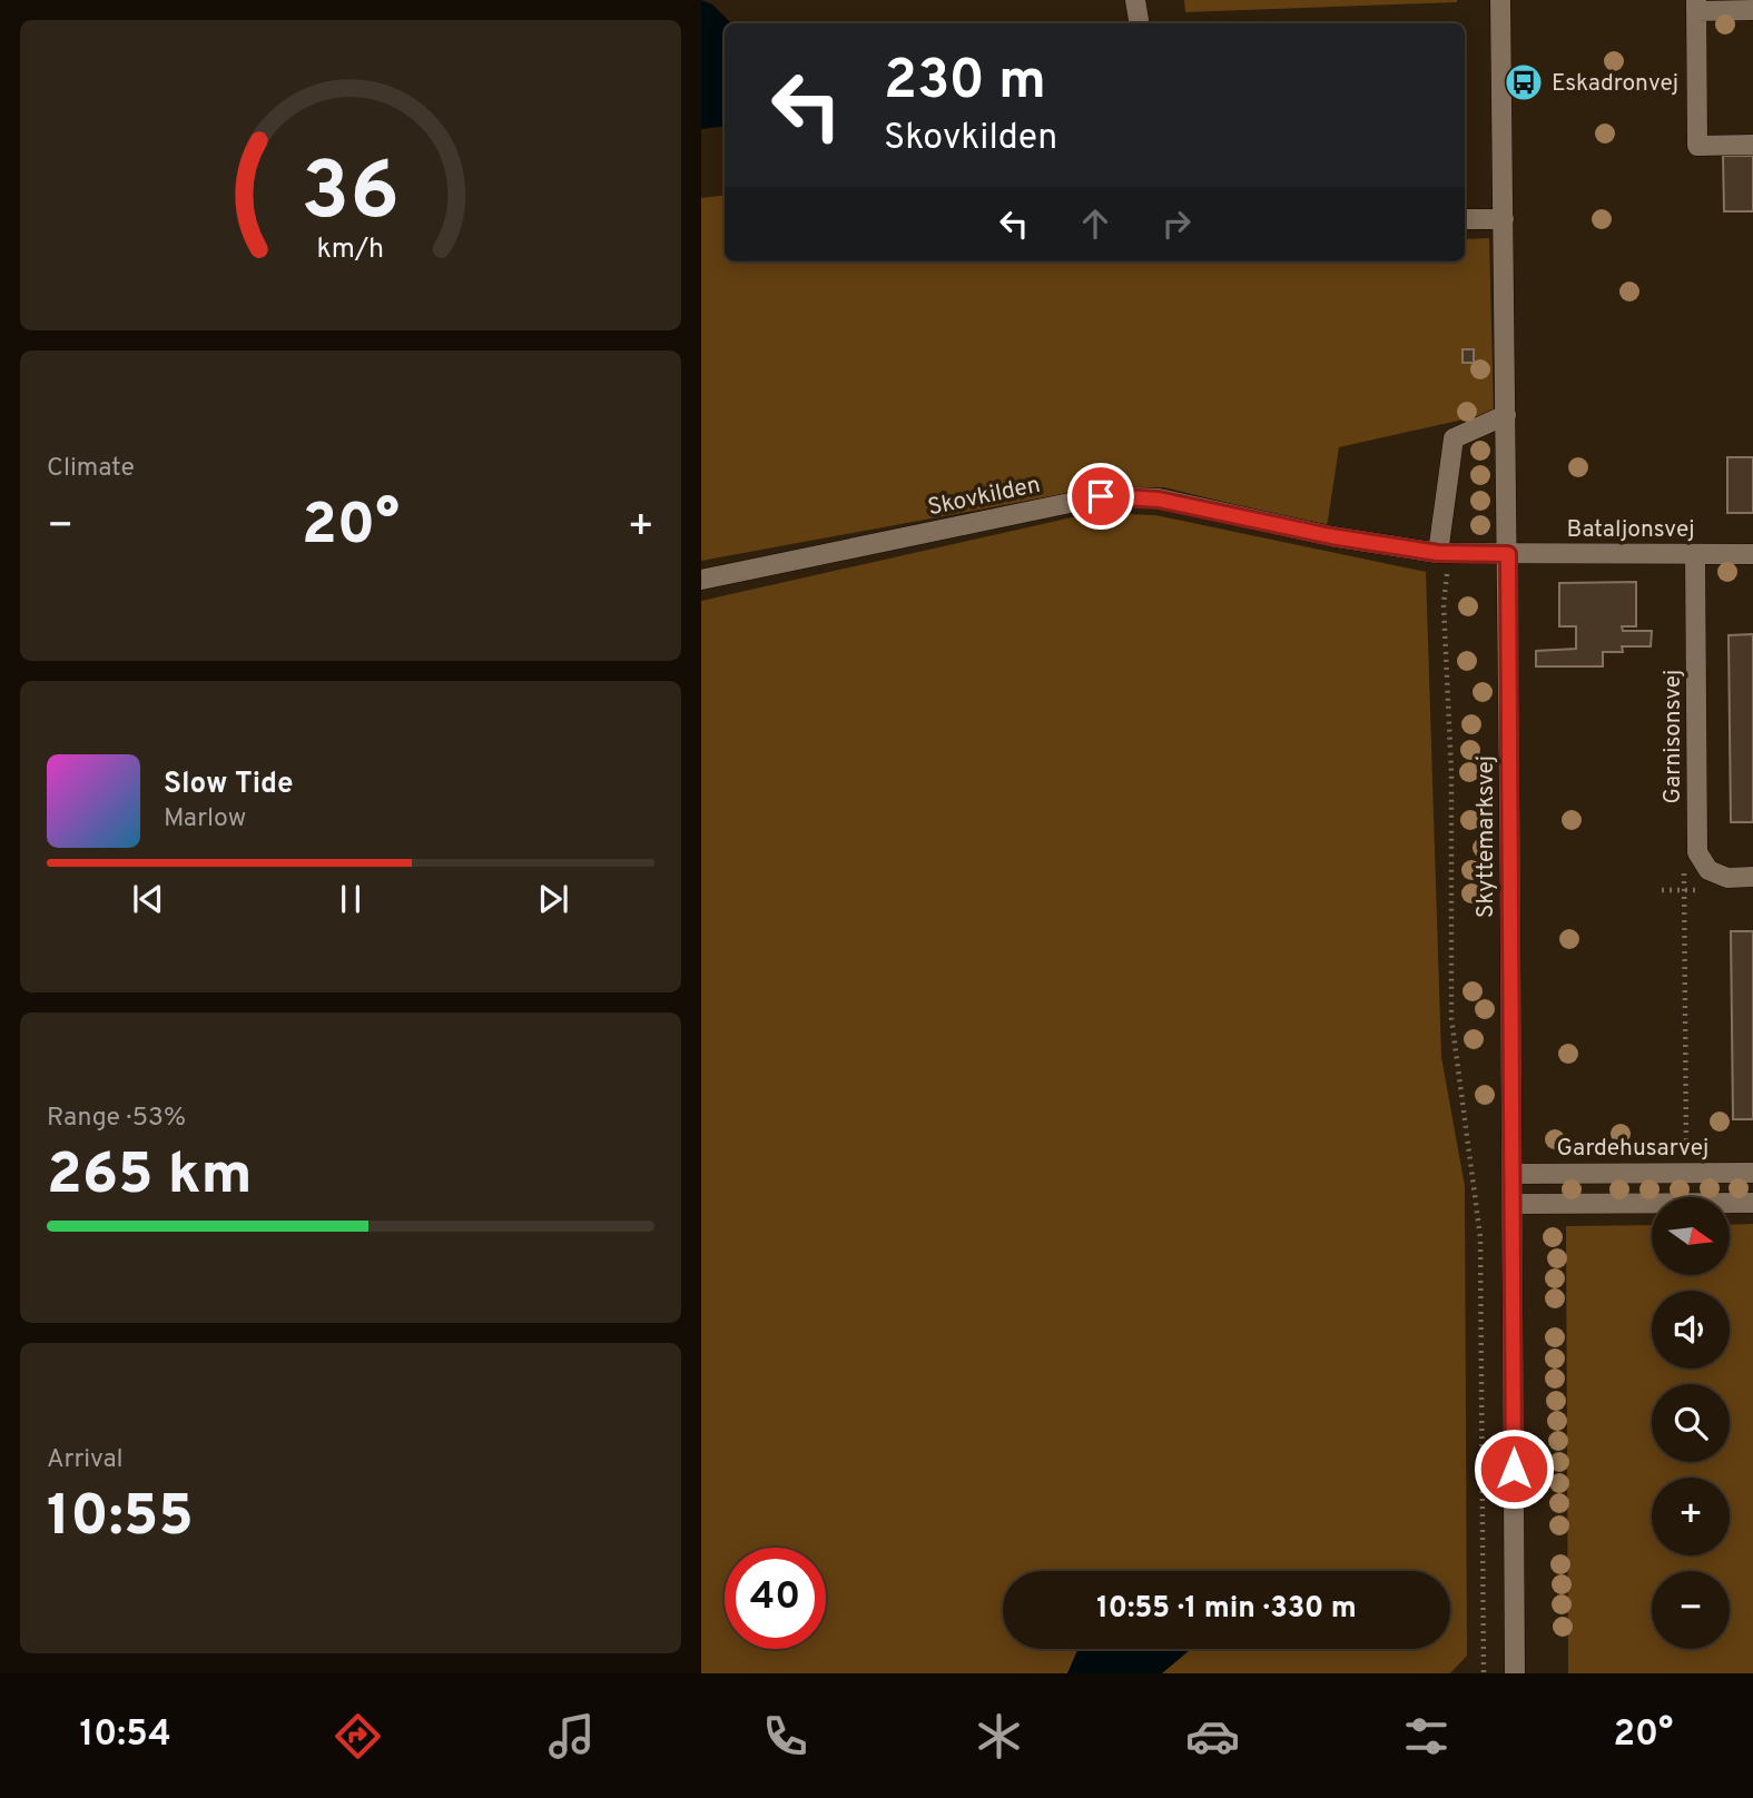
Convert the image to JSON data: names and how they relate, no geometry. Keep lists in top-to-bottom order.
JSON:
{
  "streets": {
    "street": [
      "Skovkilden",
      "Bataljonsvej",
      "Garnisonsvej",
      "Skyttemarksvej",
      "Gardehusarvej"
    ]
  },
  "crossings": [
    ["Skovkilden", "Bataljonsvej"],
    ["Skovkilden", "Skyttemarksvej"],
    ["Bataljonsvej", "Garnisonsvej"],
    ["Bataljonsvej", "Skyttemarksvej"],
    ["Skyttemarksvej", "Gardehusarvej"]
  ],
  "places": {
    "bus stop": ["Eskadronvej"]
  },
  "north": "right",
  "page": {
    "turn": ["230 m", "Skovkilden"],
    "tile": [
      "Climate",
      ["Range · 53%", "265 km"],
      ["Arrival", "10:55"]
    ],
    "heat": ["−", "20°", "+"],
    "song": ["Slow Tide", "Marlow"],
    "map_buttons": ["+", "−"],
    "limit": "40",
    "trip": "10:55 · 1 min · 330 m",
    "tabs": ["10:54", "20°"],
    "gauge": ["36", "km/h"]
  }
}
